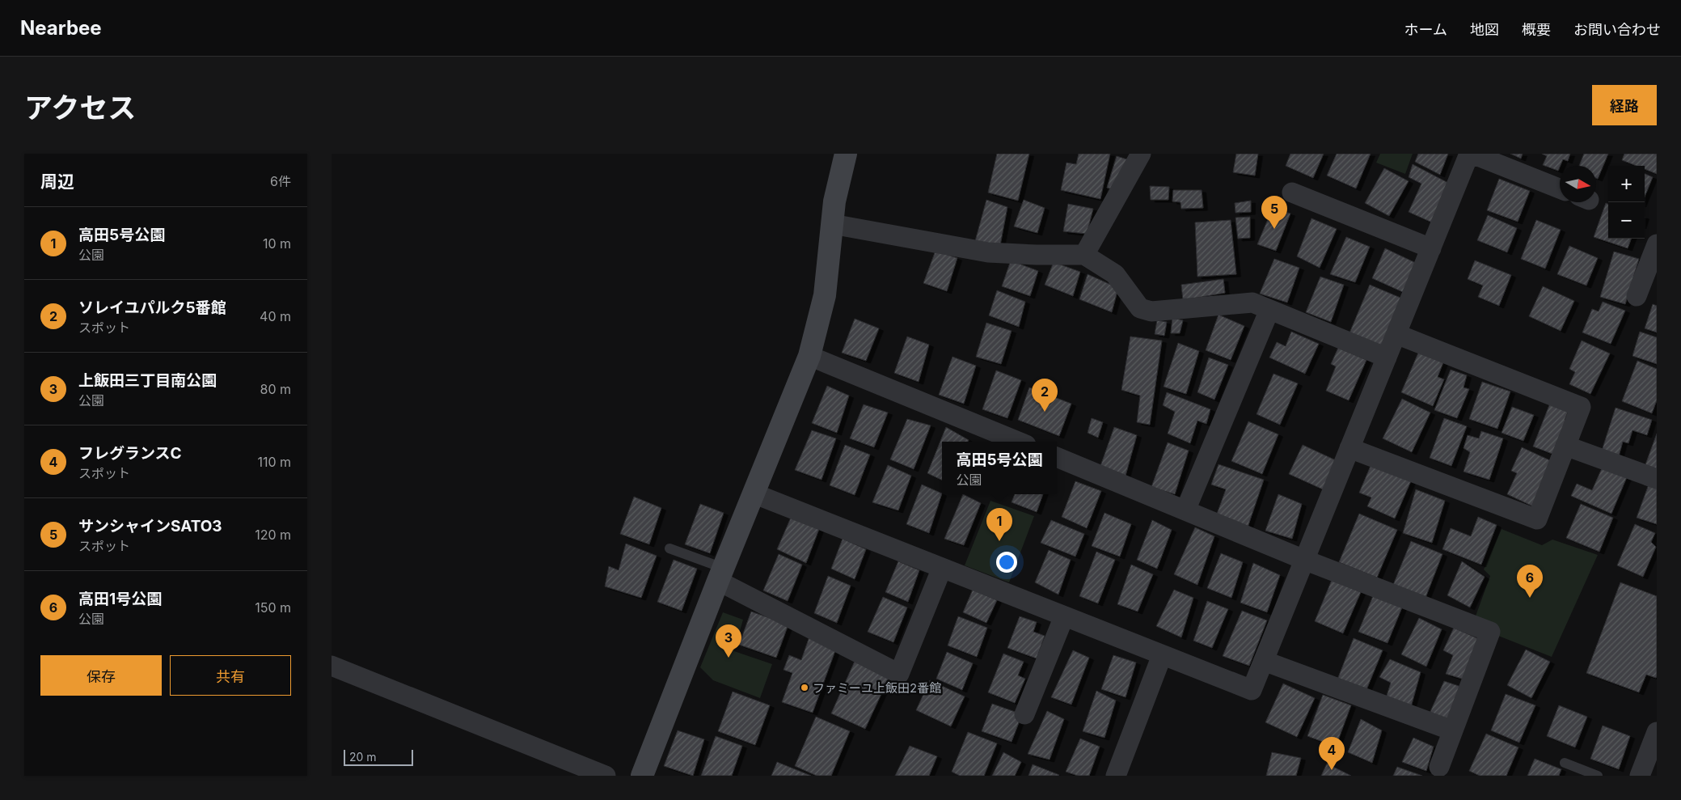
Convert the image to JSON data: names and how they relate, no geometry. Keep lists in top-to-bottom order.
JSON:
{
  "places": ["ファミーユ上飯田2番館"],
  "scale_bar": "20 m",
  "north": "right",
  "page": {
    "header": "Nearbee",
    "nav": [
      "ホーム",
      "地図",
      "概要",
      "お問い合わせ"
    ],
    "title": "アクセス",
    "buttons": [
      "経路",
      ["保存", "共有"]
    ],
    "heading": ["周辺", "6件"],
    "map_buttons": ["+", "−"],
    "pins": [
      "5",
      "2",
      "1",
      "6",
      "3",
      "4"
    ],
    "list": [
      {
        "mark": "1",
        "name": "高田5号公園",
        "note": "公園",
        "value": "10 m"
      },
      {
        "mark": "2",
        "name": "ソレイユパルク5番館",
        "note": "スポット",
        "value": "40 m"
      },
      {
        "mark": "3",
        "name": "上飯田三丁目南公園",
        "note": "公園",
        "value": "80 m"
      },
      {
        "mark": "4",
        "name": "フレグランスC",
        "note": "スポット",
        "value": "110 m"
      },
      {
        "mark": "5",
        "name": "サンシャインSATO3",
        "note": "スポット",
        "value": "120 m"
      },
      {
        "mark": "6",
        "name": "高田1号公園",
        "note": "公園",
        "value": "150 m"
      }
    ],
    "popup": ["高田5号公園", "公園"],
    "scale": "20 m"
  }
}
